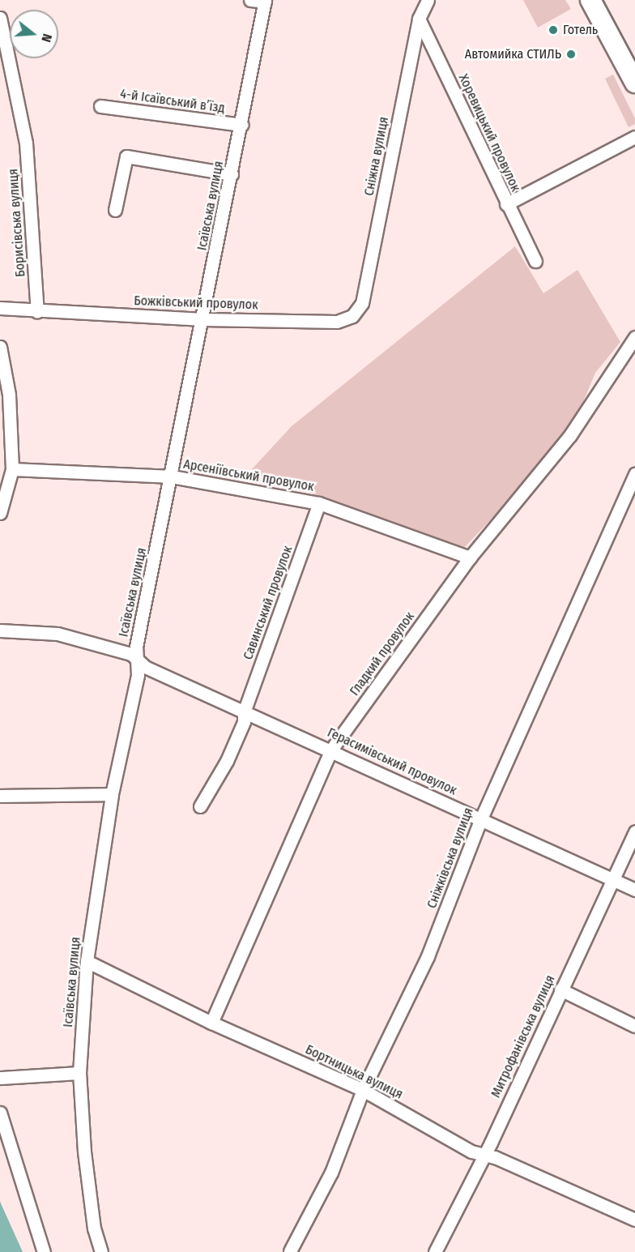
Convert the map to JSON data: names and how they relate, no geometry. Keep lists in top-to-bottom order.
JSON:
{
  "streets": {
    "street": [
      "4-й Ісаївський в’їзд",
      "Хоревицький провулок",
      "Сніжна вулиця",
      "Ісаївська вулиця",
      "Борисівська вулиця",
      "Божківський провулок",
      "Арсеніївський провулок",
      "Савинський провулок",
      "Гладкий провулок",
      "Герасимівський провулок",
      "Сніжківська вулиця",
      "Митрофанівська вулиця",
      "Бортницька вулиця"
    ]
  },
  "crossings": [
    ["4-й Ісаївський в’їзд", "Ісаївська вулиця"],
    ["Хоревицький провулок", "Сніжна вулиця"],
    ["Сніжна вулиця", "Божківський провулок"],
    ["Ісаївська вулиця", "Божківський провулок"],
    ["Ісаївська вулиця", "Арсеніївський провулок"],
    ["Ісаївська вулиця", "Герасимівський провулок"],
    ["Ісаївська вулиця", "Бортницька вулиця"],
    ["Борисівська вулиця", "Божківський провулок"],
    ["Арсеніївський провулок", "Савинський провулок"],
    ["Арсеніївський провулок", "Гладкий провулок"],
    ["Савинський провулок", "Герасимівський провулок"],
    ["Гладкий провулок", "Герасимівський провулок"],
    ["Гладкий провулок", "Бортницька вулиця"],
    ["Герасимівський провулок", "Сніжківська вулиця"],
    ["Герасимівський провулок", "Митрофанівська вулиця"],
    ["Сніжківська вулиця", "Бортницька вулиця"],
    ["Митрофанівська вулиця", "Бортницька вулиця"]
  ],
  "places": ["Готель", "Автомийка СТИЛЬ"],
  "north": "right"
}
